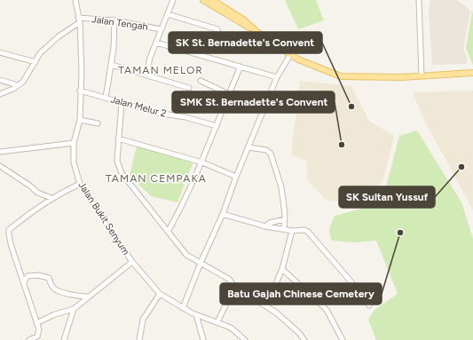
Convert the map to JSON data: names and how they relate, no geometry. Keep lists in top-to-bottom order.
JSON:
{
  "streets": {
    "street": ["Jalan Tengah", "Jalan Melur 2", "Jalan Bukit Senyum"]
  },
  "crossings": [
    ["Jalan Tengah", "Jalan Bukit Senyum"],
    ["Jalan Melur 2", "Jalan Bukit Senyum"]
  ],
  "districts": ["TAMAN MELOR", "TAMAN CEMPAKA"],
  "places": [
    "SK St. Bernadette's Convent",
    "SMK St. Bernadette's Convent",
    "SK Sultan Yussuf",
    "Batu Gajah Chinese Cemetery"
  ]
}
